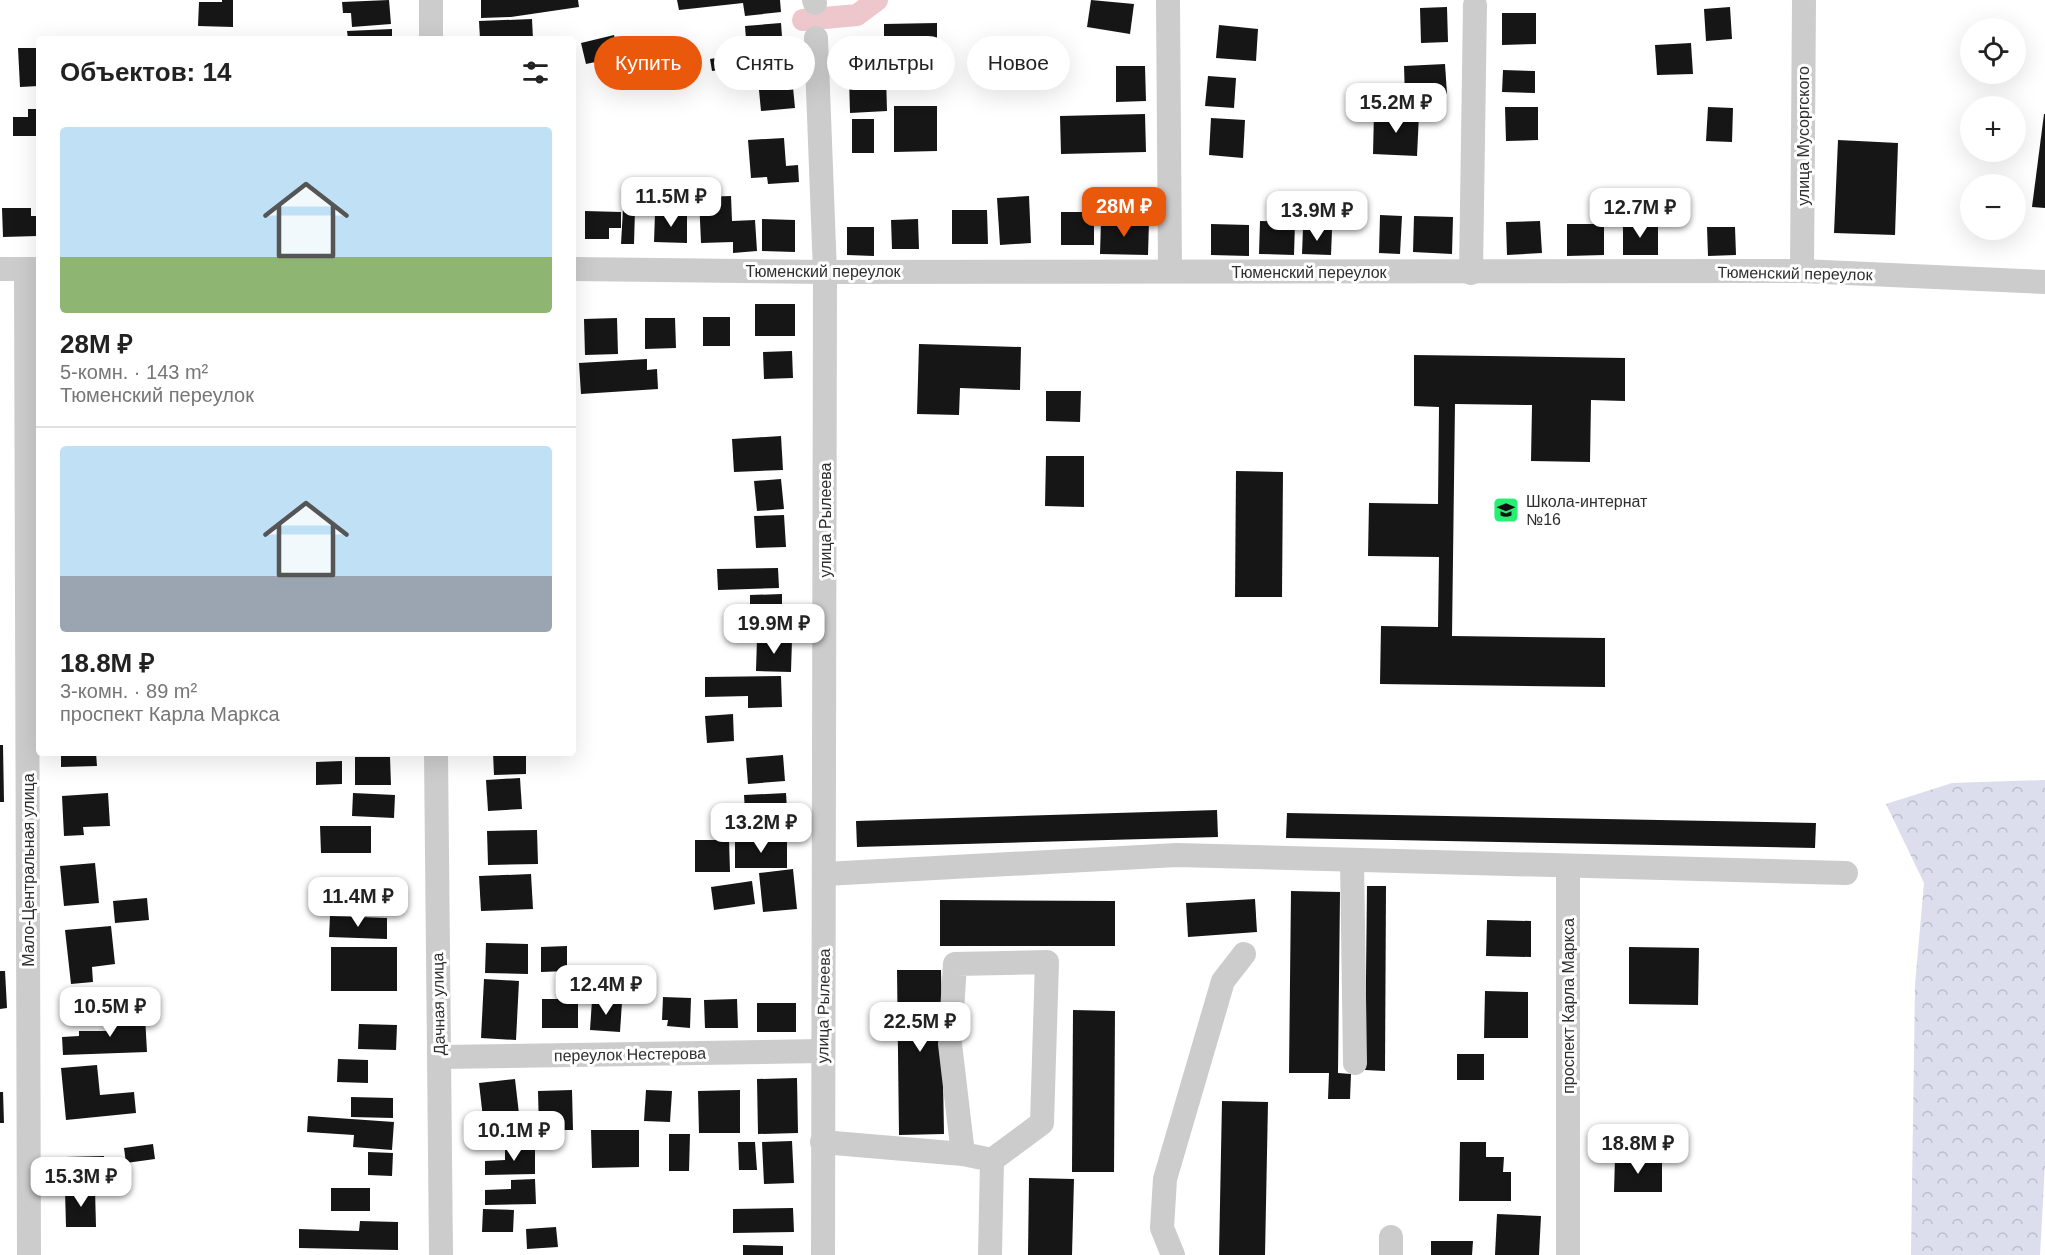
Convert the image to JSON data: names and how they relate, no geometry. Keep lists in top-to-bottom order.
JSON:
{
  "streets": {
    "street": [
      "улица Мусоргского",
      "Тюменский переулок",
      "улица Рылеева",
      "Мало-Центральная улица",
      "Дачная улица",
      "проспект Карла Маркса",
      "переулок Нестерова"
    ]
  },
  "crossings": [
    ["улица Мусоргского", "Тюменский переулок"],
    ["Тюменский переулок", "улица Рылеева"],
    ["улица Рылеева", "переулок Нестерова"],
    ["Дачная улица", "переулок Нестерова"]
  ],
  "places": {
    "school or university": ["Школа-интернат №16"]
  },
  "page": {
    "map_buttons": ["+", "−"],
    "chip": [
      "Купить",
      "Снять",
      "Фильтры",
      "Новое"
    ],
    "heading": "Объектов: 14",
    "price": [
      "15.2M ₽",
      "11.5M ₽",
      "28M ₽",
      "12.7M ₽",
      "13.9M ₽",
      "19.9M ₽",
      "13.2M ₽",
      "11.4M ₽",
      "12.4M ₽",
      "10.5M ₽",
      "22.5M ₽",
      "10.1M ₽",
      "18.8M ₽",
      "15.3M ₽"
    ],
    "list": [
      {
        "name": "28M ₽",
        "note": "5-комн. · 143 m² · Тюменский переулок"
      },
      {
        "name": "18.8M ₽",
        "note": "3-комн. · 89 m² · проспект Карла Маркса"
      }
    ]
  }
}
